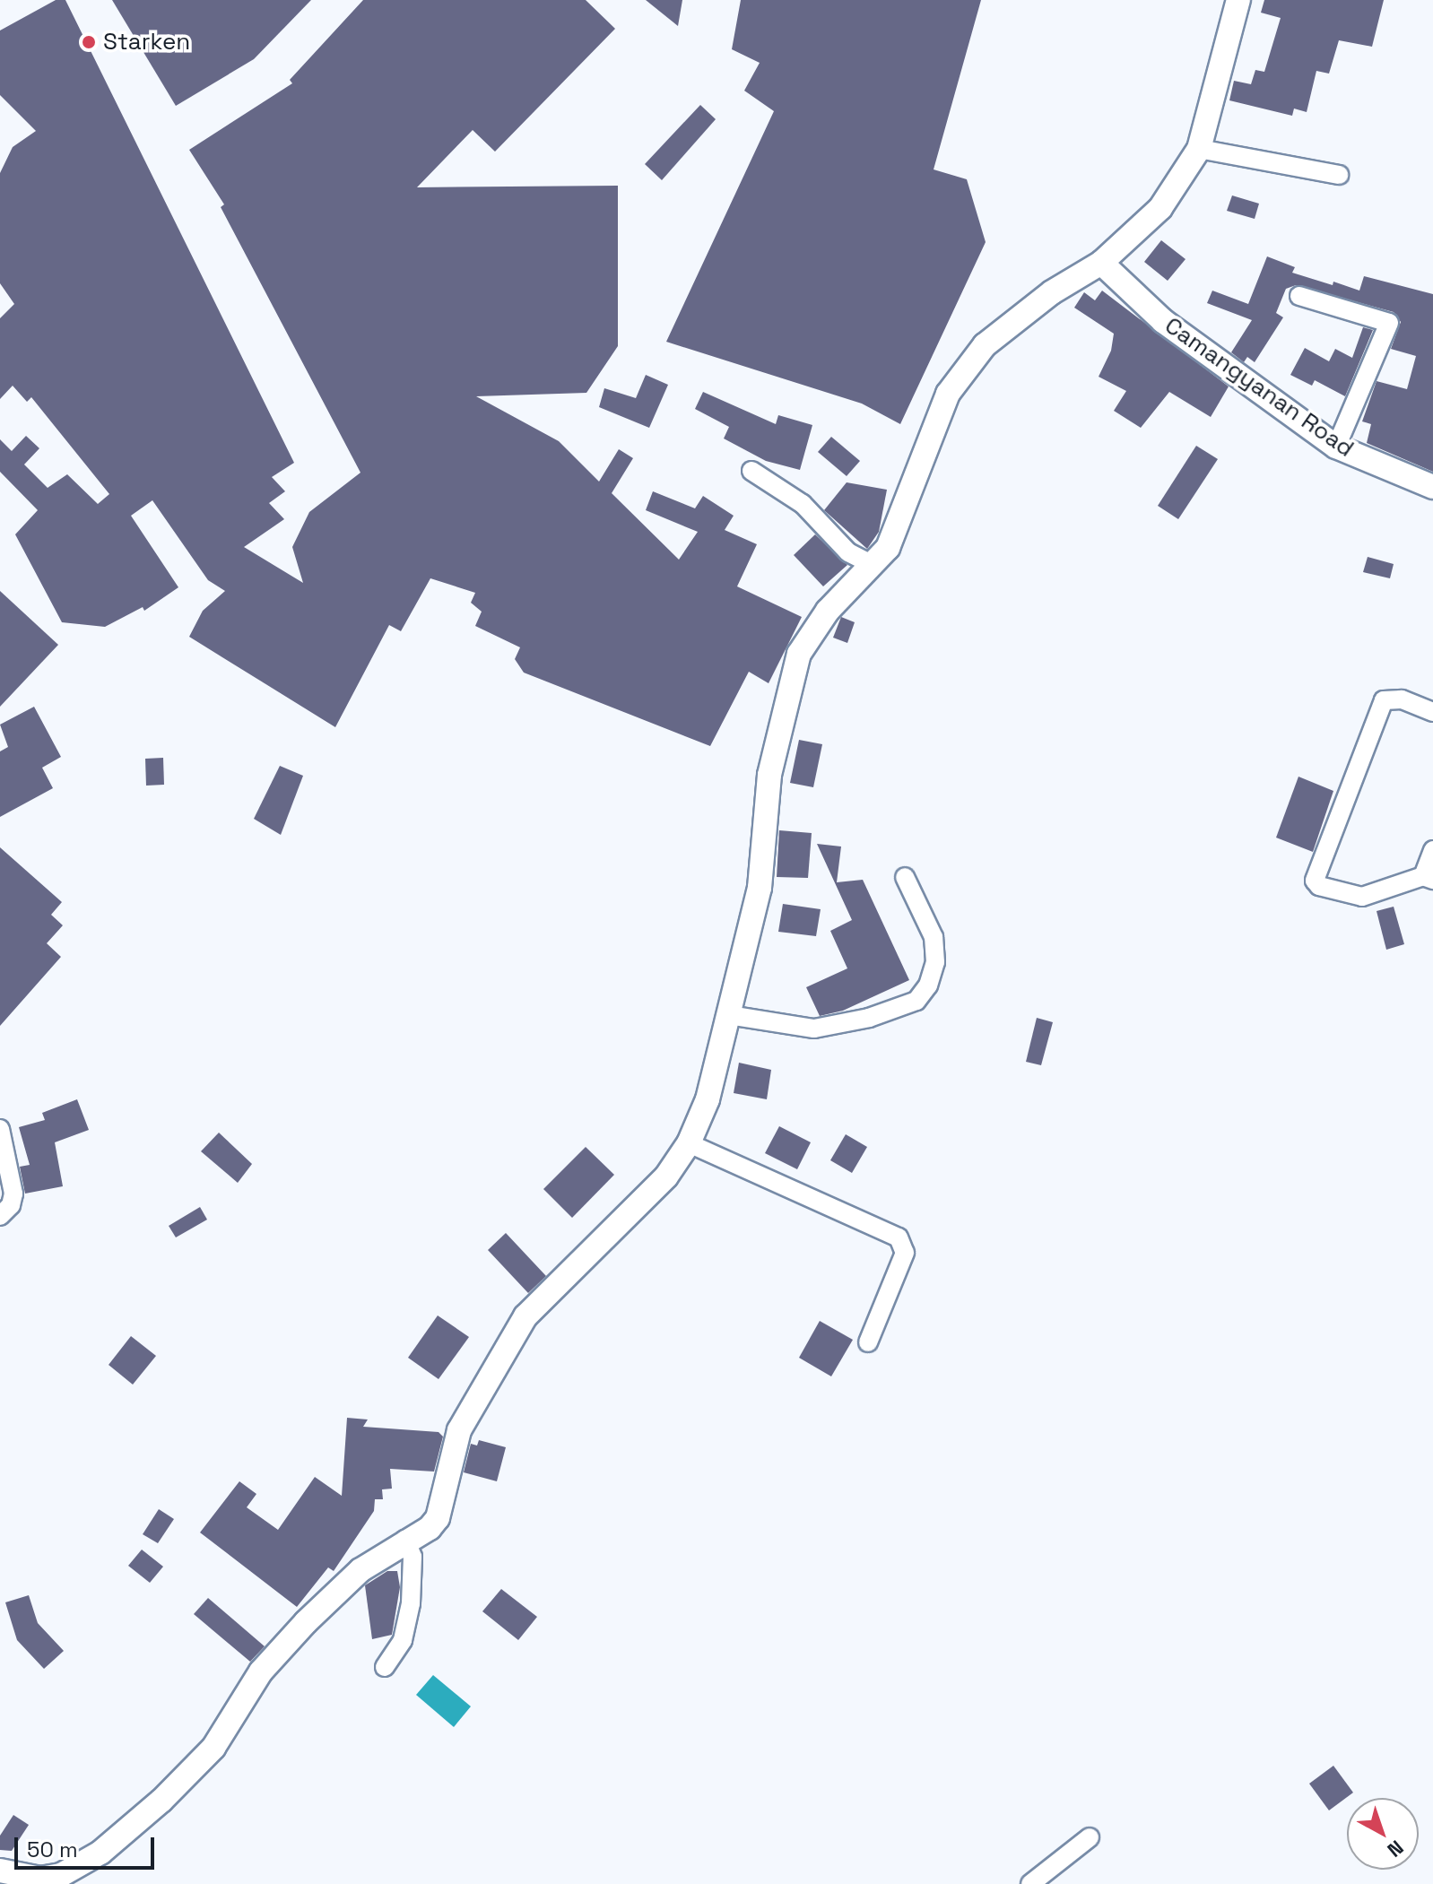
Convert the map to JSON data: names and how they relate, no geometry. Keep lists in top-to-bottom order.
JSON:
{
  "streets": {
    "street": ["Camangyanan Road"]
  },
  "places": ["Starken"],
  "scale_bar": "50 m",
  "north": "bottom right"
}
